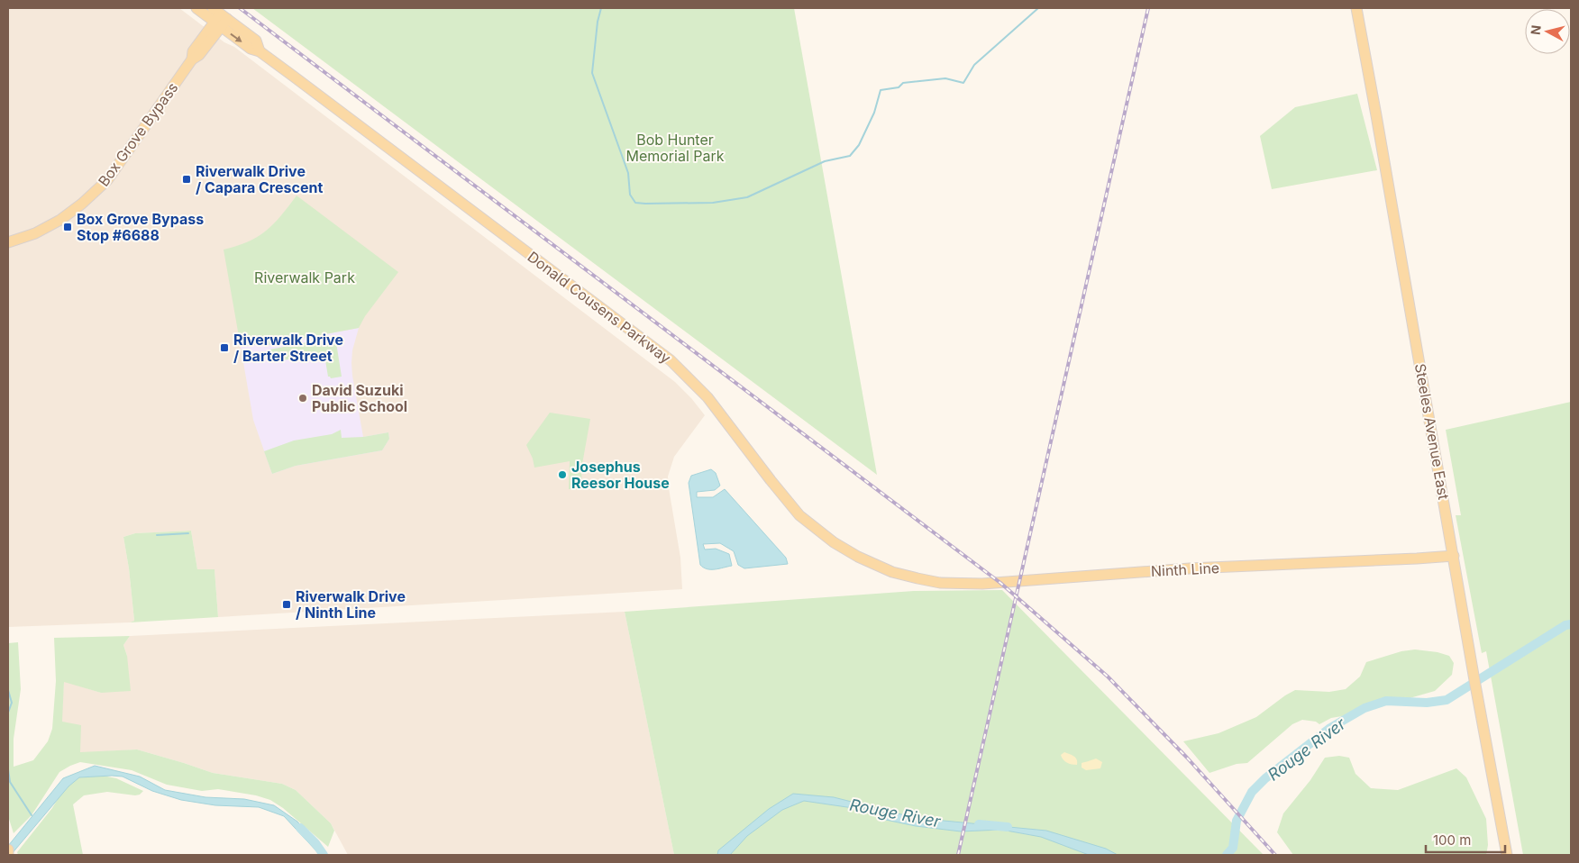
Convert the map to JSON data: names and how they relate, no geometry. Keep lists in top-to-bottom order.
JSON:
{
  "streets": {
    "main road": [
      "Box Grove Bypass",
      "Donald Cousens Parkway",
      "Steeles Avenue East",
      "Ninth Line"
    ]
  },
  "crossings": [
    ["Box Grove Bypass", "Donald Cousens Parkway"],
    ["Donald Cousens Parkway", "Ninth Line"],
    ["Steeles Avenue East", "Ninth Line"]
  ],
  "water": ["Rouge River"],
  "parks": ["Bob Hunter Memorial Park", "Riverwalk Park"],
  "places": {
    "transit": [
      "Riverwalk Drive / Capara Crescent",
      "Box Grove Bypass Stop #6688",
      "Riverwalk Drive / Barter Street",
      "Riverwalk Drive / Ninth Line"
    ],
    "other": ["David Suzuki Public School", "Josephus Reesor House"]
  },
  "scale_bar": "100 m",
  "north": "left"
}
